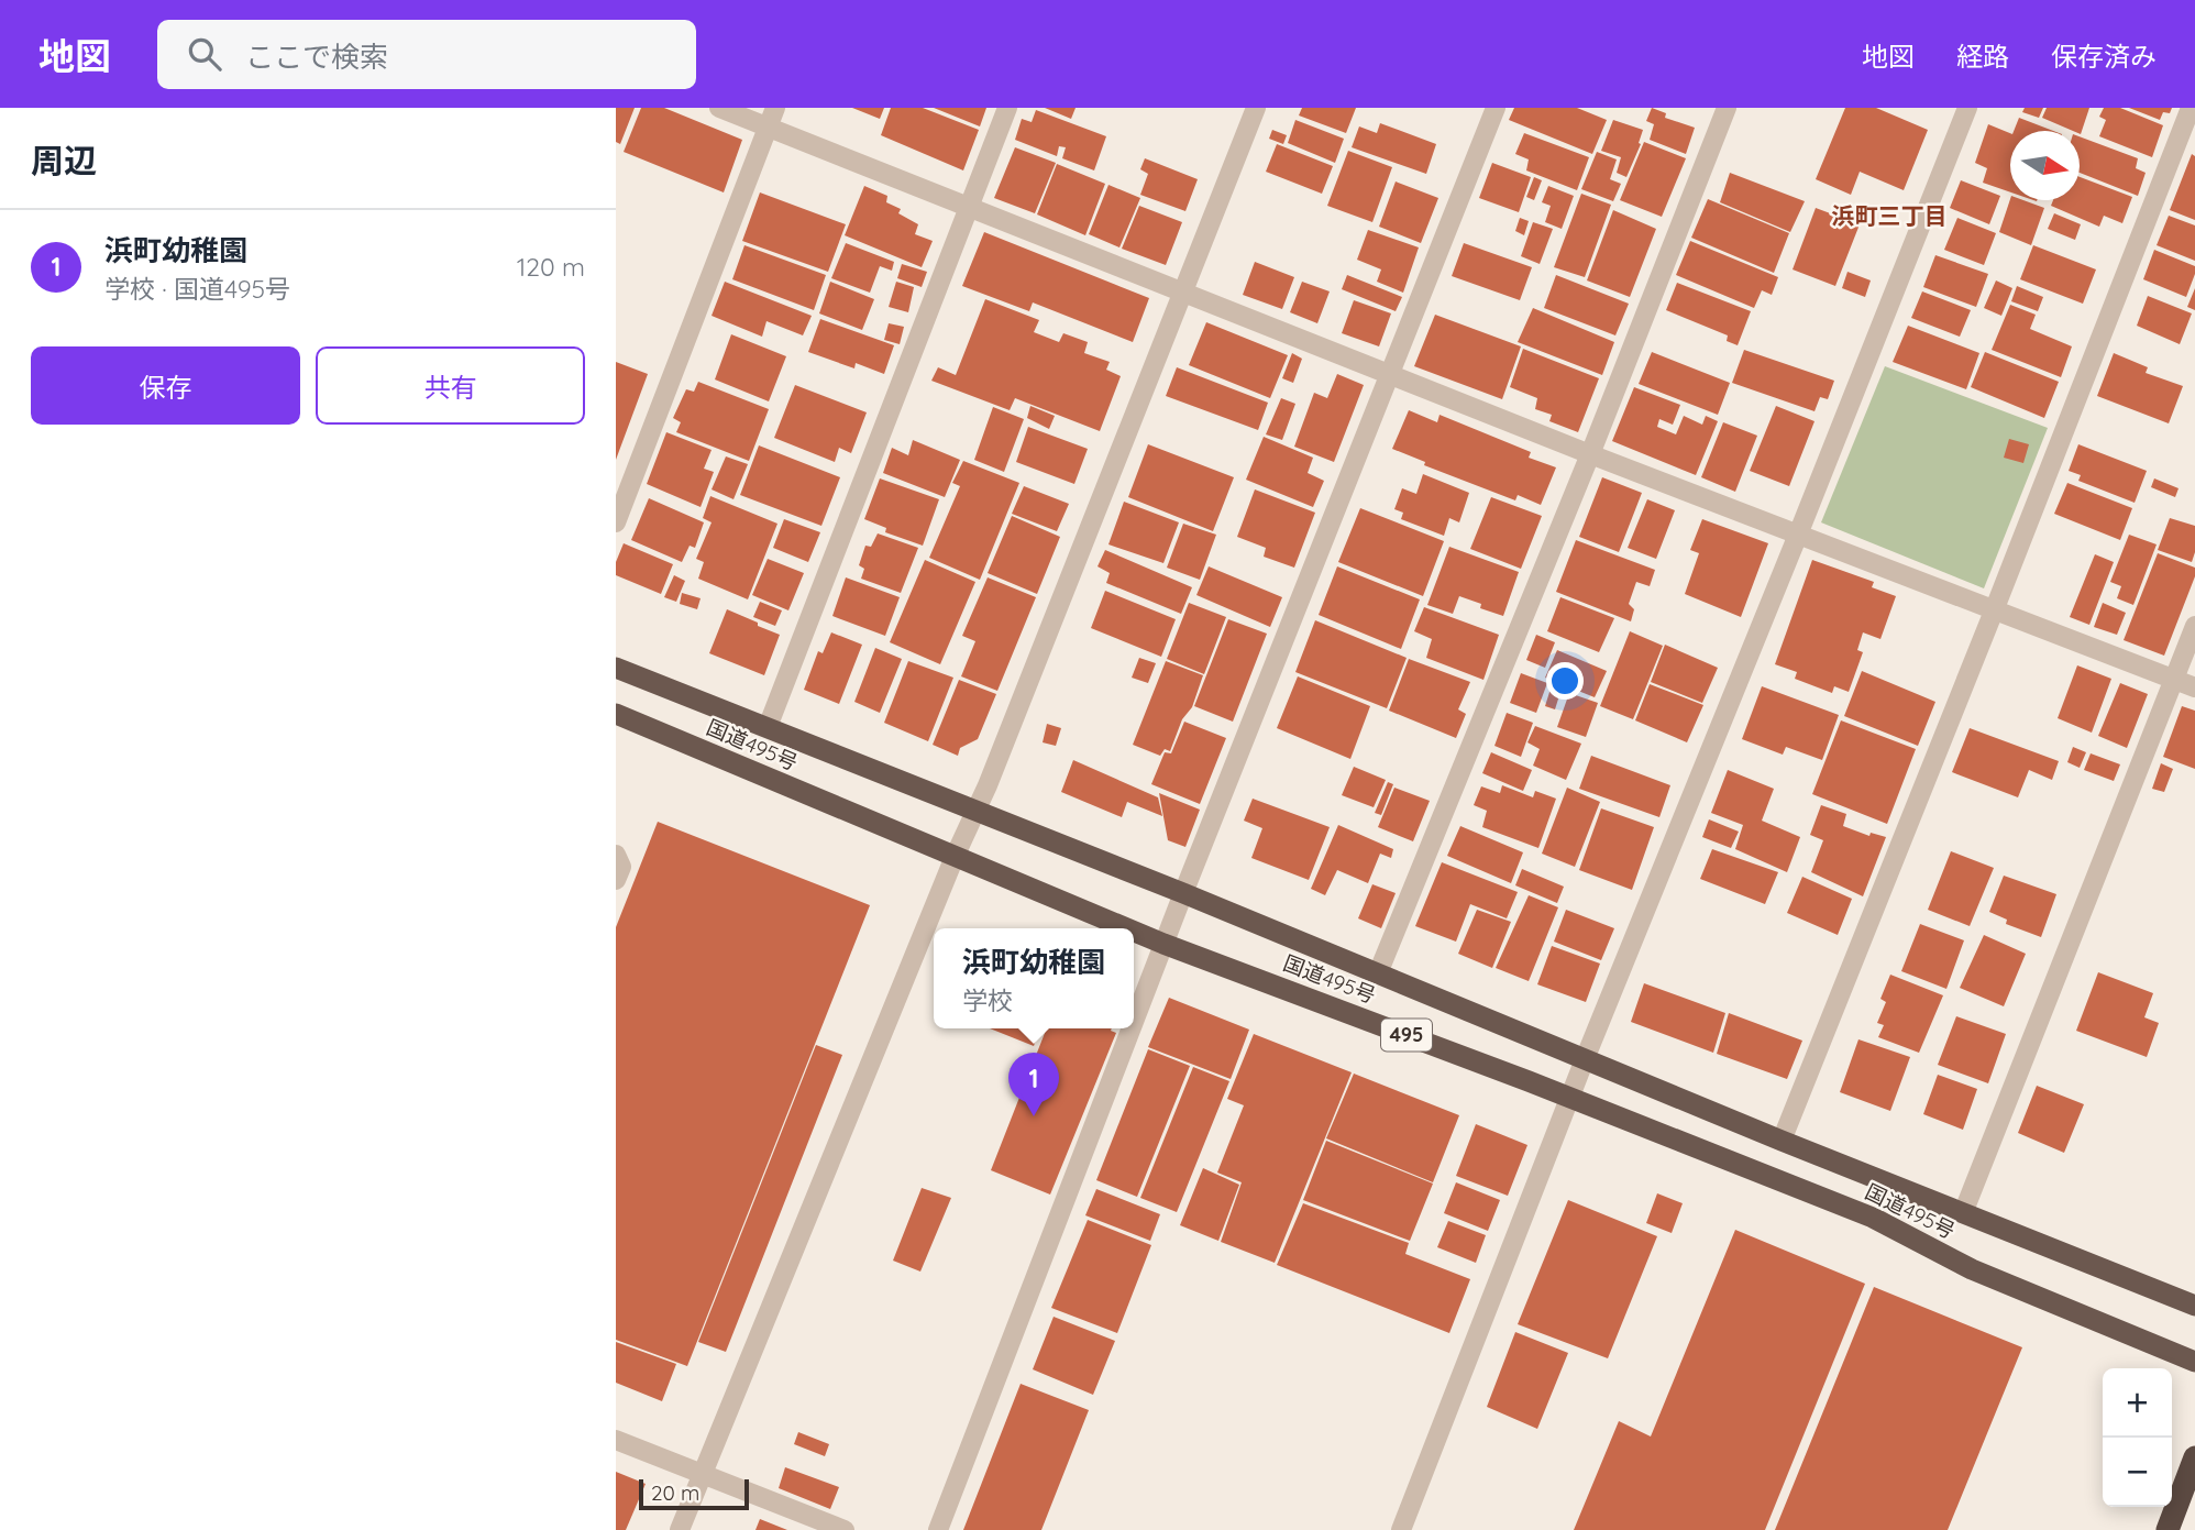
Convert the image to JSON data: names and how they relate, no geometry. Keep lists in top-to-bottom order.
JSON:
{
  "streets": {
    "highway": ["国道495号", "495"]
  },
  "districts": ["浜町三丁目"],
  "scale_bar": "20 m",
  "north": "right",
  "page": {
    "header": "地図",
    "search": "ここで検索",
    "nav": ["地図", "経路", "保存済み"],
    "heading": "周辺",
    "list": [
      {
        "mark": "1",
        "name": "浜町幼稚園",
        "note": "学校 · 国道495号",
        "value": "120 m"
      }
    ],
    "buttons": ["保存", "共有"],
    "popup": ["浜町幼稚園", "学校"],
    "pins": "1",
    "map_buttons": ["+", "−"],
    "scale": "20 m"
  }
}
